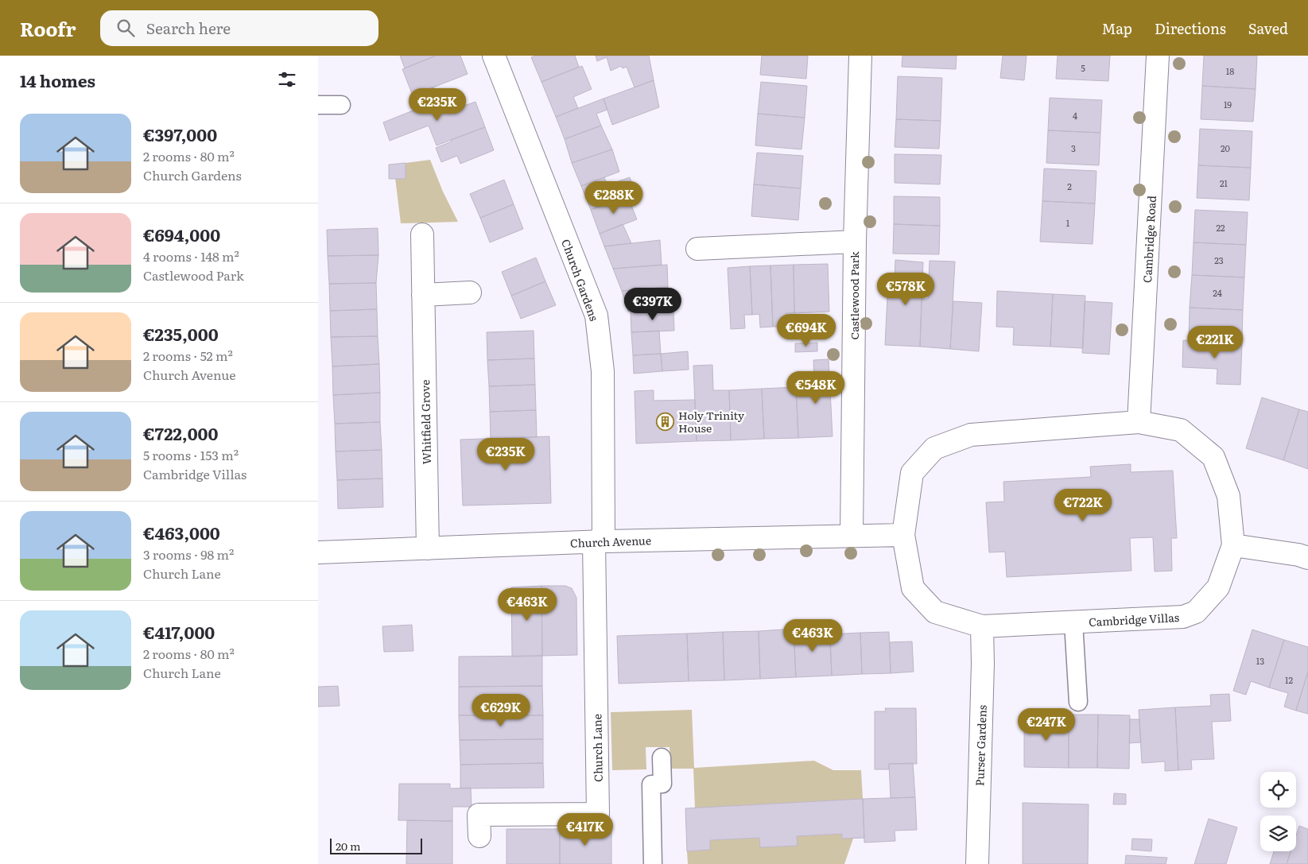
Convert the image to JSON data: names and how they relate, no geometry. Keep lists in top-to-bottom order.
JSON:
{
  "streets": {
    "street": [
      "Cambridge Road",
      "Church Gardens",
      "Castlewood Park",
      "Whitfield Grove",
      "Church Avenue",
      "Cambridge Villas",
      "Purser Gardens",
      "Church Lane"
    ]
  },
  "crossings": [
    ["Cambridge Road", "Cambridge Villas"],
    ["Church Gardens", "Church Avenue"],
    ["Church Gardens", "Church Lane"],
    ["Castlewood Park", "Church Avenue"],
    ["Whitfield Grove", "Church Avenue"],
    ["Church Avenue", "Cambridge Villas"],
    ["Church Avenue", "Church Lane"],
    ["Cambridge Villas", "Purser Gardens"]
  ],
  "places": {
    "building": ["Holy Trinity House"]
  },
  "house_numbers": [
    "5",
    "18",
    "19",
    "4",
    "3",
    "20",
    "21",
    "2",
    "1",
    "22",
    "23",
    "24",
    "13",
    "12"
  ],
  "scale_bar": "20 m",
  "page": {
    "header": "Roofr",
    "search": "Search here",
    "nav": ["Map", "Directions", "Saved"],
    "heading": "14 homes",
    "price": [
      "€235K",
      "€288K",
      "€578K",
      "€397K",
      "€694K",
      "€221K",
      "€548K",
      "€235K",
      "€722K",
      "€463K",
      "€463K",
      "€629K",
      "€247K",
      "€417K"
    ],
    "list": [
      {
        "name": "€397,000",
        "note": "2 rooms · 80 m² · Church Gardens"
      },
      {
        "name": "€694,000",
        "note": "4 rooms · 148 m² · Castlewood Park"
      },
      {
        "name": "€235,000",
        "note": "2 rooms · 52 m² · Church Avenue"
      },
      {
        "name": "€722,000",
        "note": "5 rooms · 153 m² · Cambridge Villas"
      },
      {
        "name": "€463,000",
        "note": "3 rooms · 98 m² · Church Lane"
      },
      {
        "name": "€417,000",
        "note": "2 rooms · 80 m² · Church Lane"
      }
    ],
    "scale": "20 m"
  }
}
